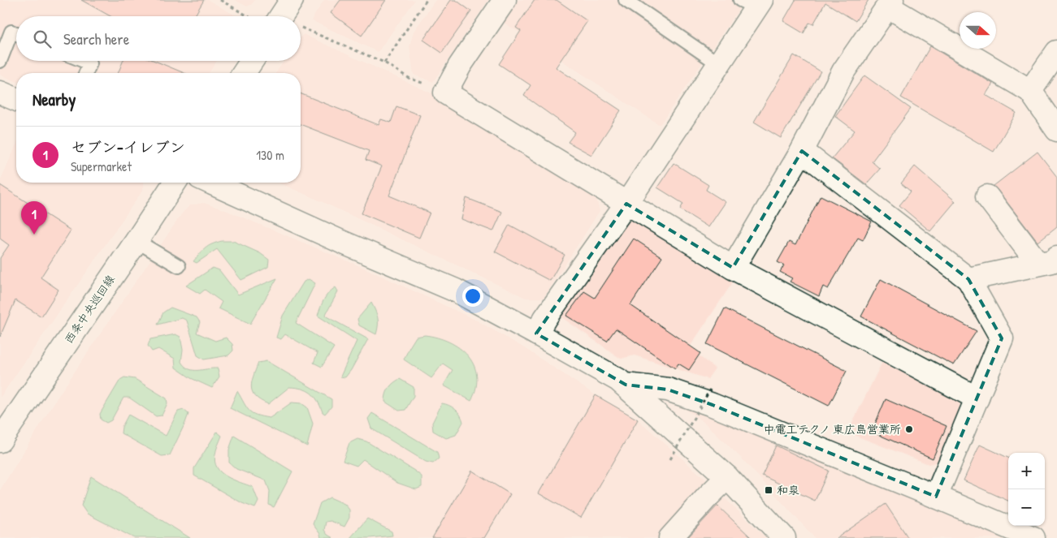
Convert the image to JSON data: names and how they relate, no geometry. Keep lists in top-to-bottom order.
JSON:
{
  "streets": {
    "street": ["西条中央巡回線"]
  },
  "places": {
    "other": ["中電工テクノ 東広島営業所"],
    "transit": ["和泉"]
  },
  "north": "right",
  "page": {
    "search": "Search here",
    "heading": "Nearby",
    "list": [
      {
        "mark": "1",
        "name": "セブン-イレブン",
        "note": "Supermarket",
        "value": "130 m"
      }
    ],
    "pins": "1",
    "map_buttons": ["+", "−"]
  }
}
